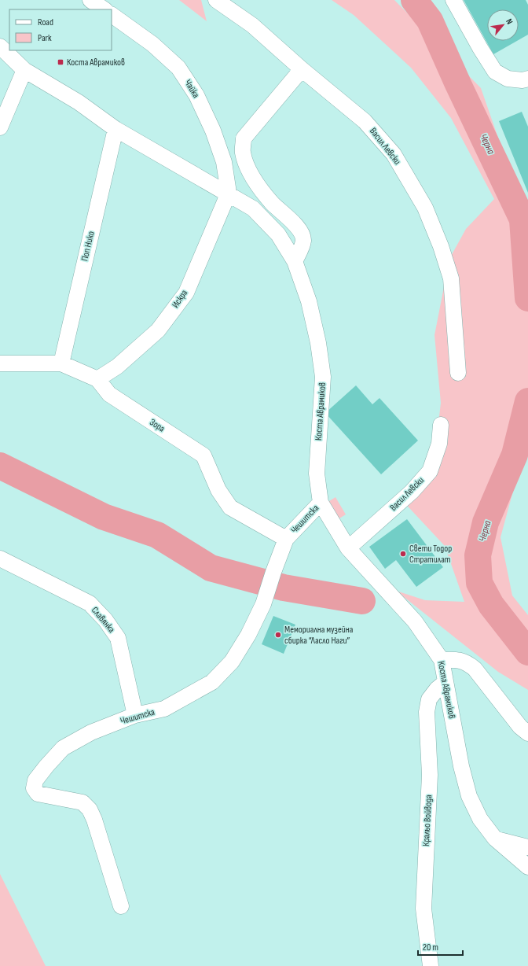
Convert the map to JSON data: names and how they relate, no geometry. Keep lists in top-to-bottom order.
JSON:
{
  "streets": {
    "street": [
      "Чайка",
      "Васил Левски",
      "Поп Нико",
      "Искра",
      "Коста Аврамиков",
      "Зора",
      "Чешитска",
      "Славянка",
      "Кралъо Войвода"
    ]
  },
  "crossings": [
    ["Чайка", "Искра"],
    ["Чайка", "Коста Аврамиков"],
    ["Васил Левски", "Коста Аврамиков"],
    ["Поп Нико", "Коста Аврамиков"],
    ["Поп Нико", "Зора"],
    ["Искра", "Коста Аврамиков"],
    ["Искра", "Зора"],
    ["Коста Аврамиков", "Чешитска"],
    ["Коста Аврамиков", "Кралъо Войвода"],
    ["Зора", "Чешитска"],
    ["Чешитска", "Славянка"]
  ],
  "water": ["Черна"],
  "places": {
    "transit": ["Коста Аврамиков"],
    "other": ["Свети Тодор Стратилат", "Мемориална музейна сбирка “Ласло Наги”"]
  },
  "legend": ["Road", "Park"],
  "scale_bar": "20 m",
  "north": "top right"
}
